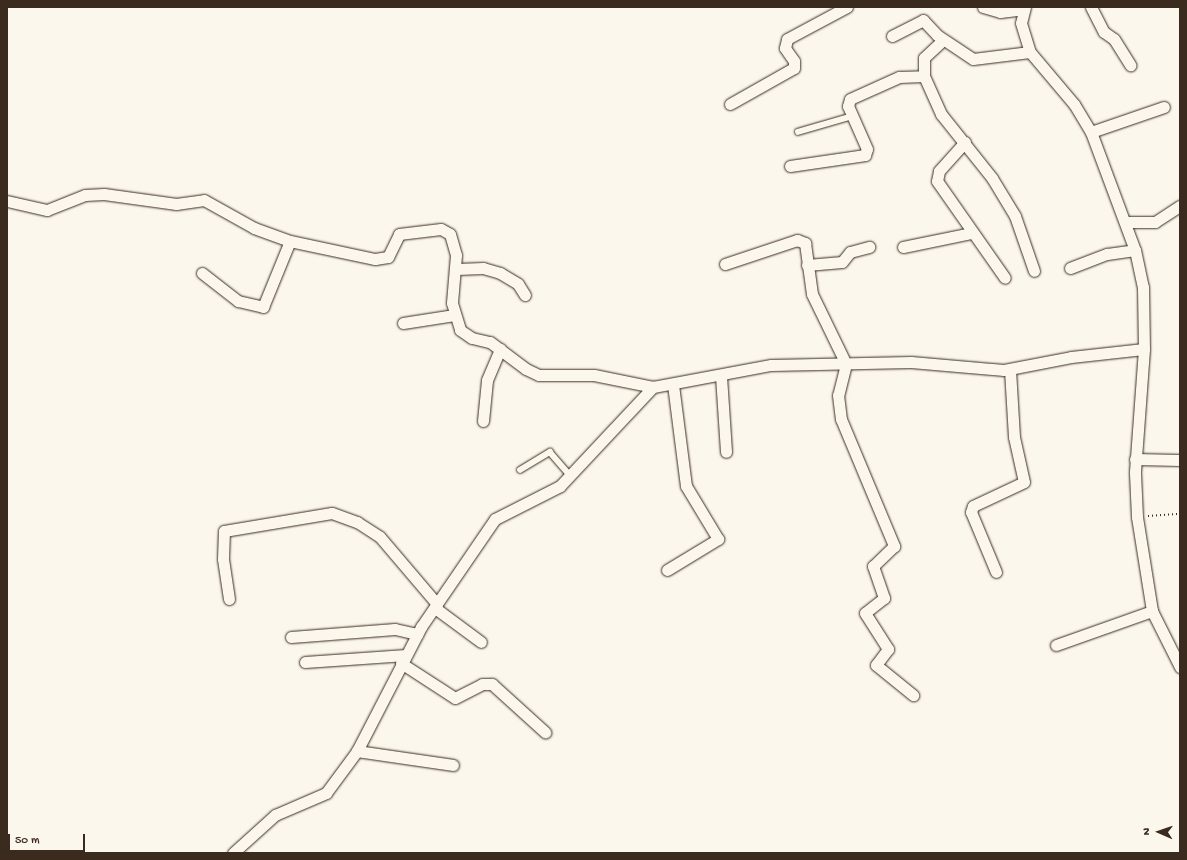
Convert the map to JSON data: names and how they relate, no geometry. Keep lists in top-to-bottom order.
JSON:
{
  "scale_bar": "50 m",
  "north": "left"
}
